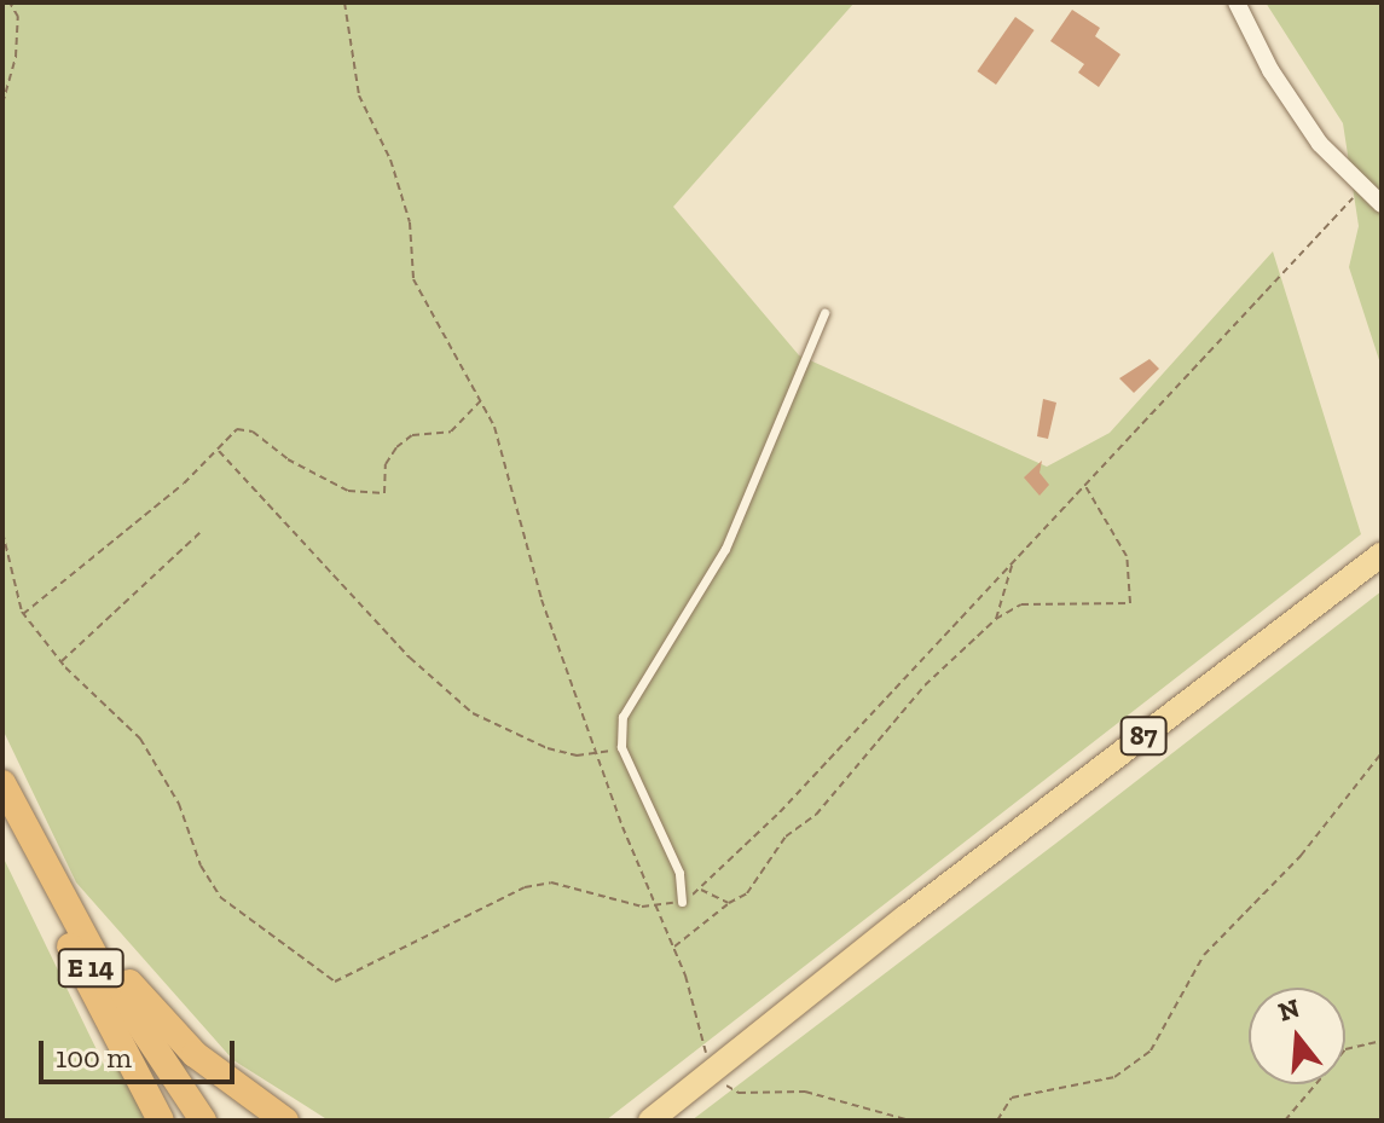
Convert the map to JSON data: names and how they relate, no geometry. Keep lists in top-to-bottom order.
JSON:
{
  "streets": {
    "highway": ["E 14"],
    "main road": ["87"]
  },
  "scale_bar": "100 m",
  "north": "top"
}
